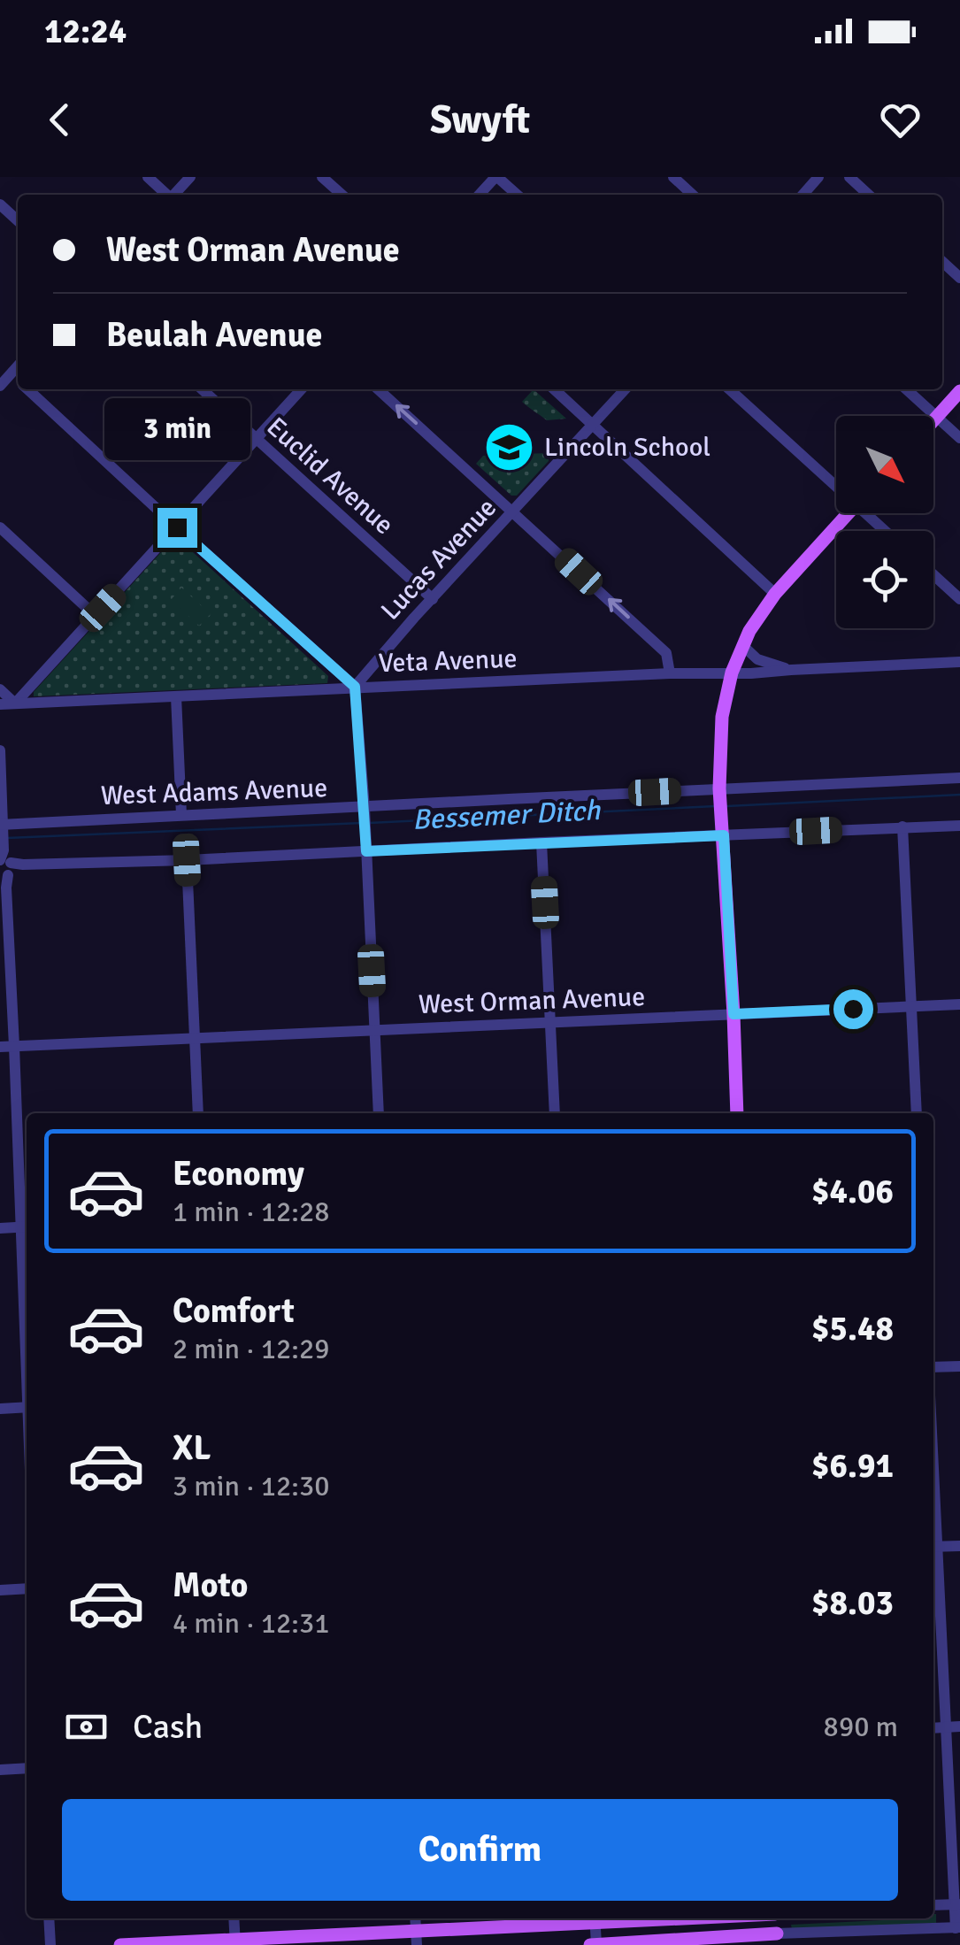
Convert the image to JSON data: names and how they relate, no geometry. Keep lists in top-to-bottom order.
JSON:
{
  "streets": {
    "street": [
      "Euclid Avenue",
      "Lucas Avenue",
      "Veta Avenue",
      "West Adams Avenue",
      "West Orman Avenue"
    ]
  },
  "crossings": [
    ["Euclid Avenue", "Lucas Avenue"],
    ["Lucas Avenue", "Veta Avenue"]
  ],
  "water": ["Bessemer Ditch"],
  "places": {
    "school or university": ["Lincoln School"]
  },
  "north": "bottom right",
  "page": {
    "status": "12:24",
    "header": "Swyft",
    "banner": ["West Orman Avenue", "Beulah Avenue"],
    "bubble": "3 min",
    "list": [
      {
        "name": "Economy",
        "note": "1 min · 12:28",
        "value": "$4.06"
      },
      {
        "name": "Comfort",
        "note": "2 min · 12:29",
        "value": "$5.48"
      },
      {
        "name": "XL",
        "note": "3 min · 12:30",
        "value": "$6.91"
      },
      {
        "name": "Moto",
        "note": "4 min · 12:31",
        "value": "$8.03"
      }
    ],
    "pay": ["Cash", "890 m"],
    "buttons": "Confirm"
  }
}
